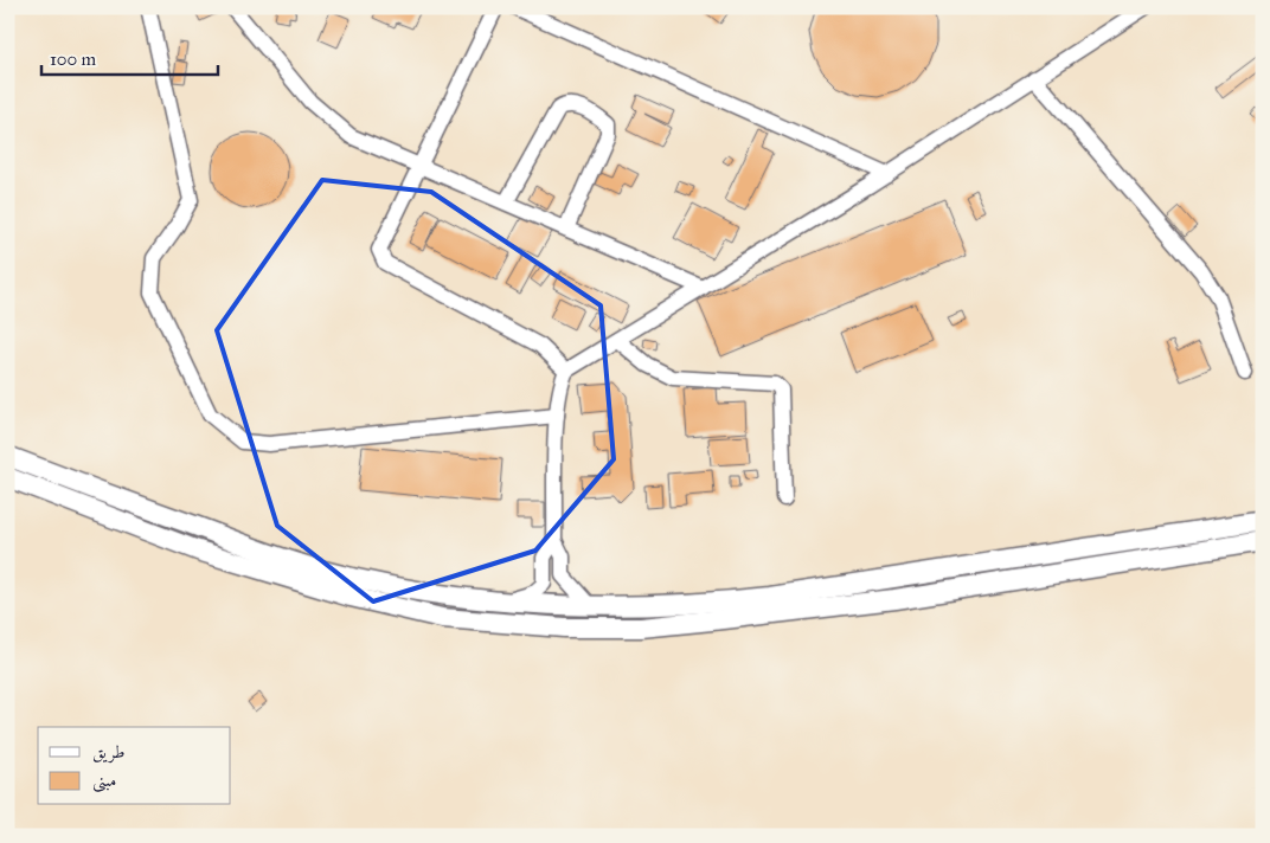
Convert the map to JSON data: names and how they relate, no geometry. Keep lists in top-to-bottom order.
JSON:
{
  "legend": ["طريق", "مبنى"],
  "scale_bar": "100 m"
}
